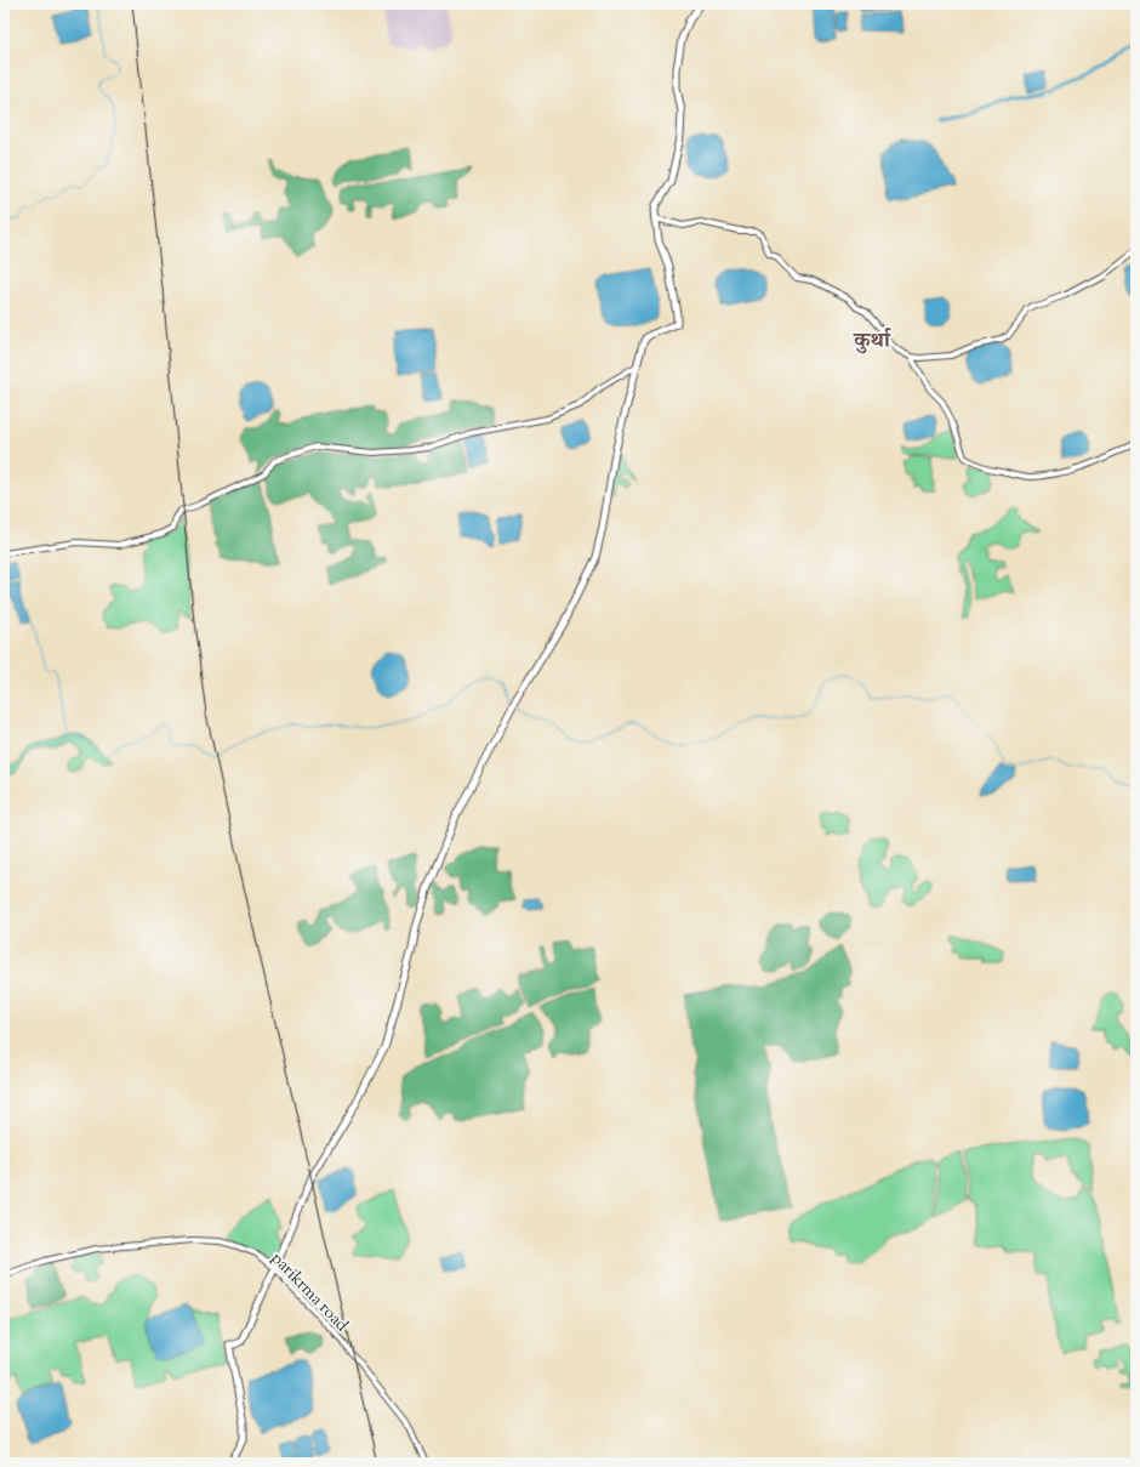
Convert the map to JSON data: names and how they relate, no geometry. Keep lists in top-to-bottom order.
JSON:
{
  "streets": {
    "street": ["parikrma road"]
  },
  "districts": ["कुर्था"]
}
